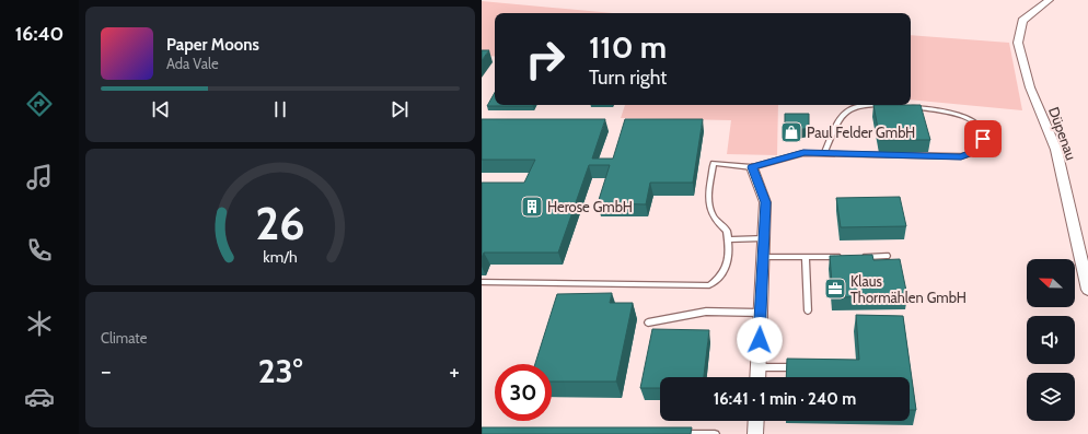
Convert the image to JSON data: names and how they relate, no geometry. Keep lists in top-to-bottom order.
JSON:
{
  "streets": {
    "street": ["Düpenau"]
  },
  "places": {
    "shop": ["Paul Felder GmbH"],
    "building": ["Herose GmbH"],
    "office": ["Klaus Thormählen GmbH"]
  },
  "north": "left",
  "page": {
    "tabs": "16:40",
    "turn": ["110 m", "Turn right"],
    "song": ["Paper Moons", "Ada Vale"],
    "tile": "Climate",
    "heat": ["−", "23°", "+"],
    "limit": "30",
    "trip": "16:41 · 1 min · 240 m",
    "gauge": ["26", "km/h"]
  }
}
